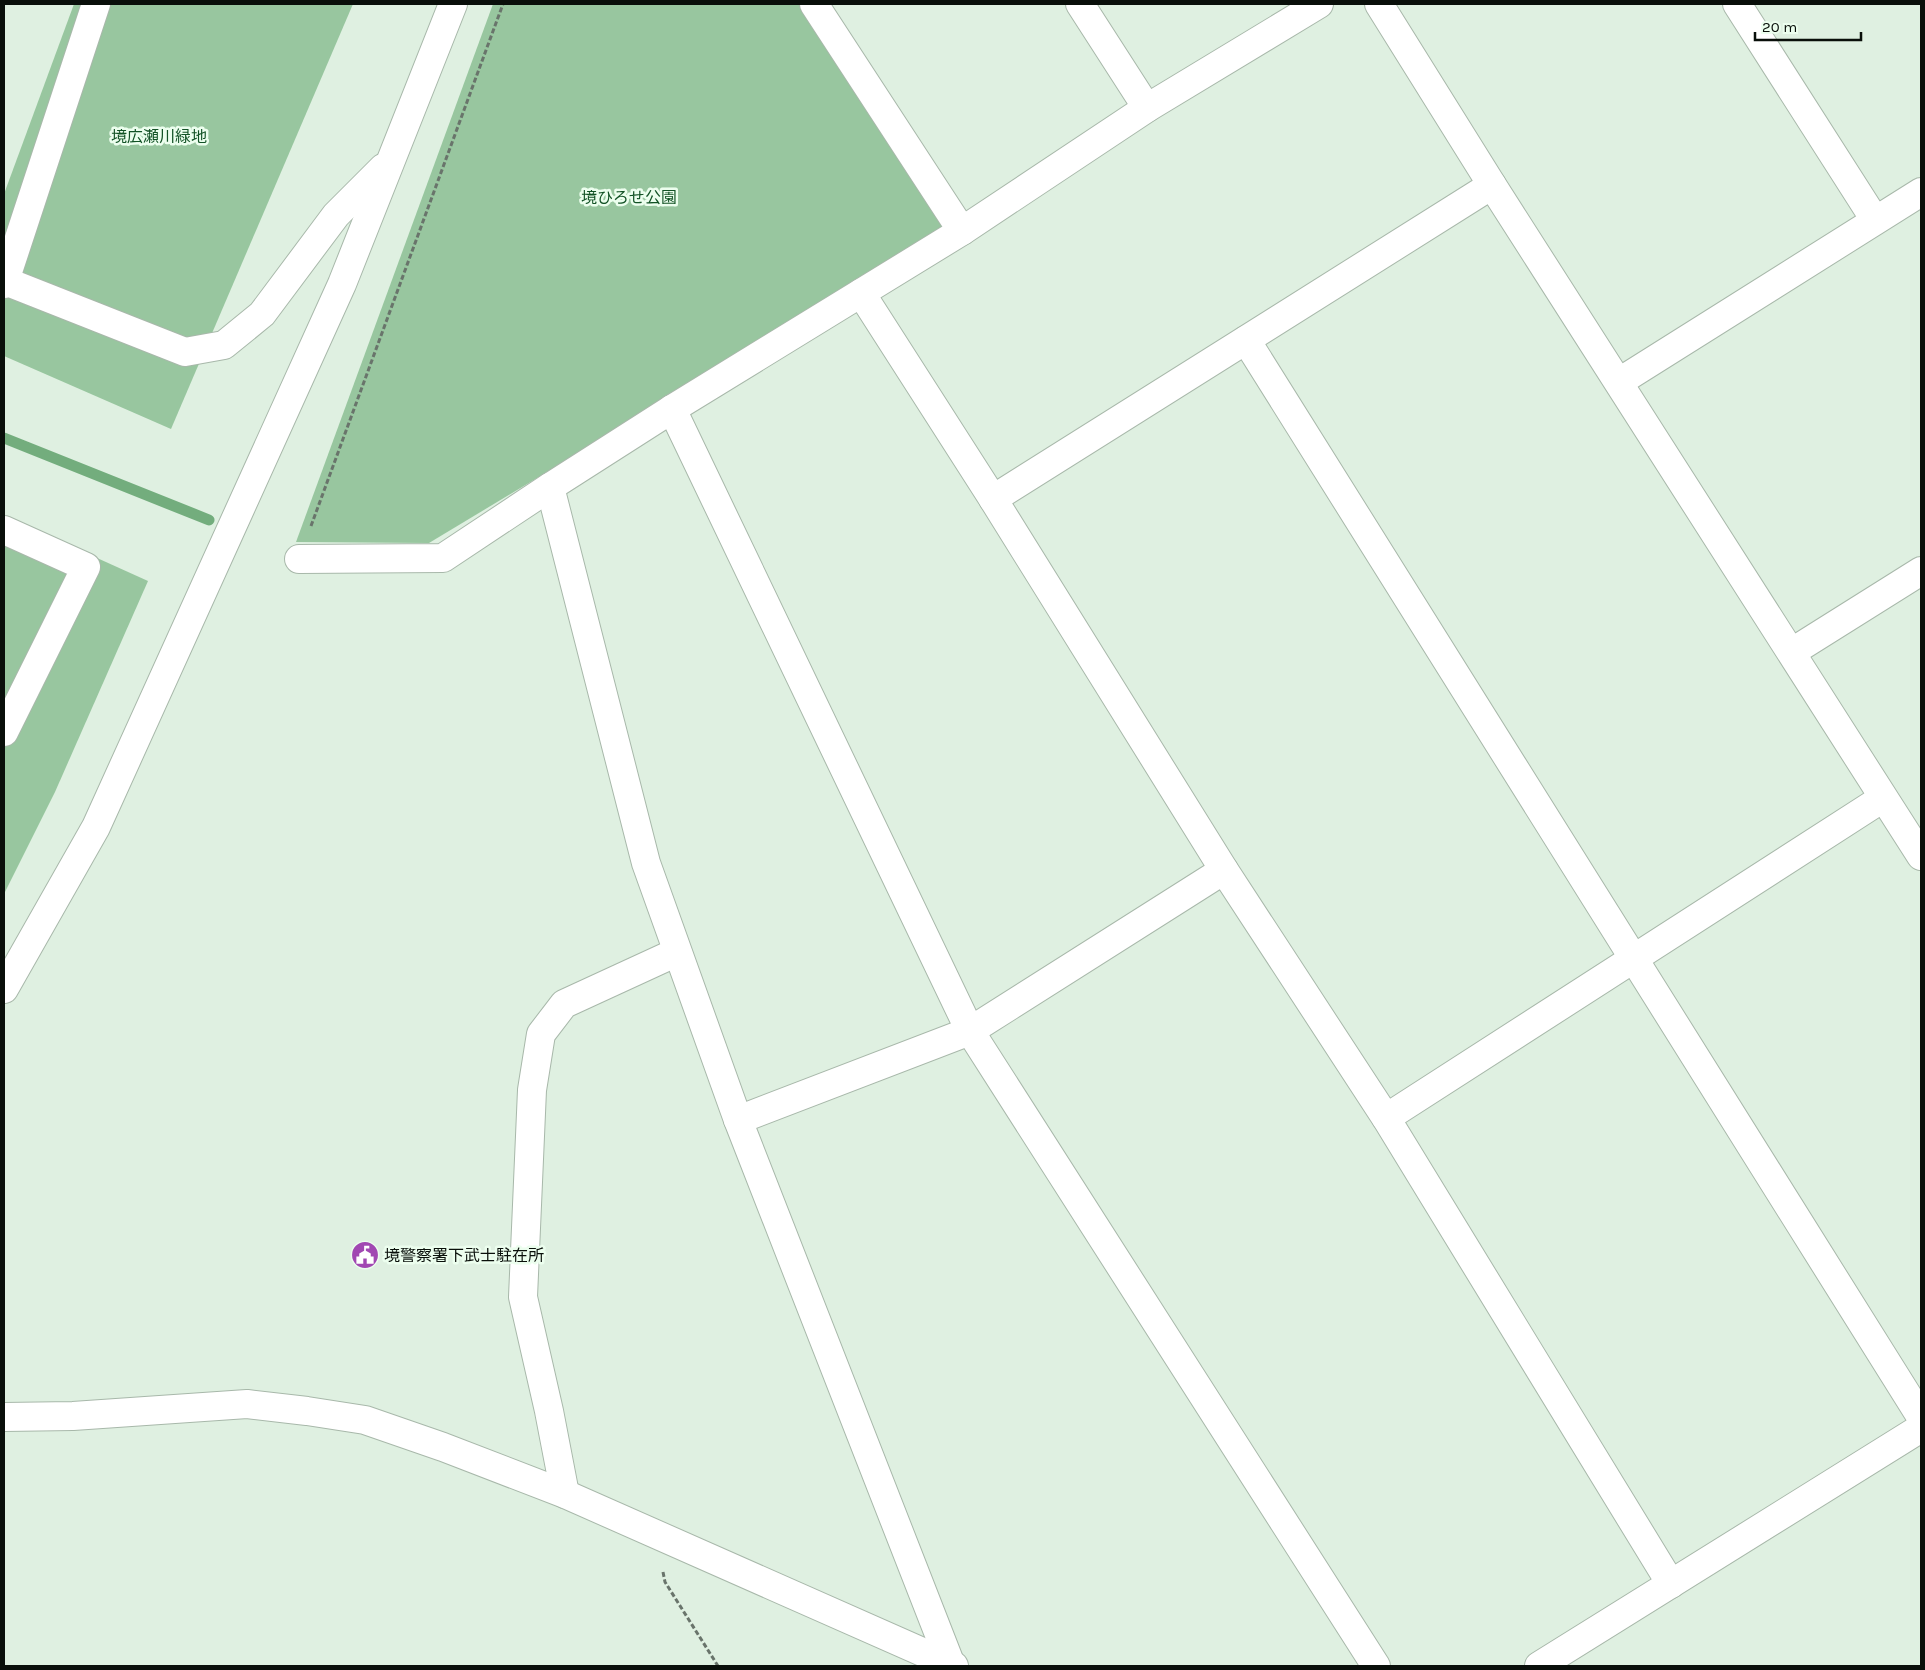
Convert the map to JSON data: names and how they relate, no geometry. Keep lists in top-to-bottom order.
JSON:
{
  "parks": ["境広瀬川緑地", "境ひろせ公園"],
  "places": {
    "public building": ["境警察署下武士駐在所"]
  },
  "scale_bar": "20 m"
}
